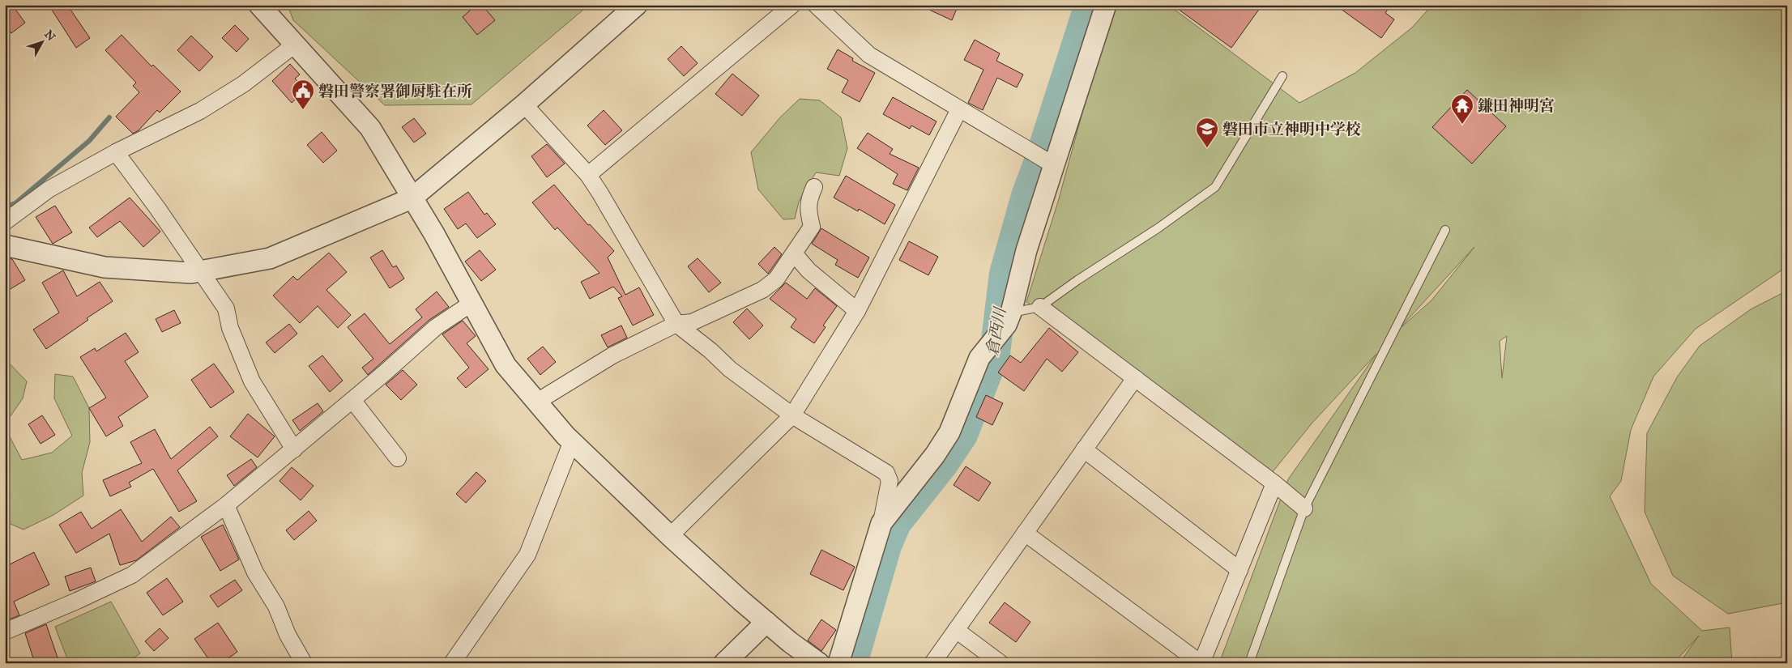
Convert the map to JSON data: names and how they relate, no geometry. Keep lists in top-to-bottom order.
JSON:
{
  "water": ["倉西川"],
  "places": {
    "public building": ["磐田警察署御厨駐在所"],
    "temple": ["鎌田神明宮"],
    "school or university": ["磐田市立神明中学校"]
  },
  "north": "top right"
}
